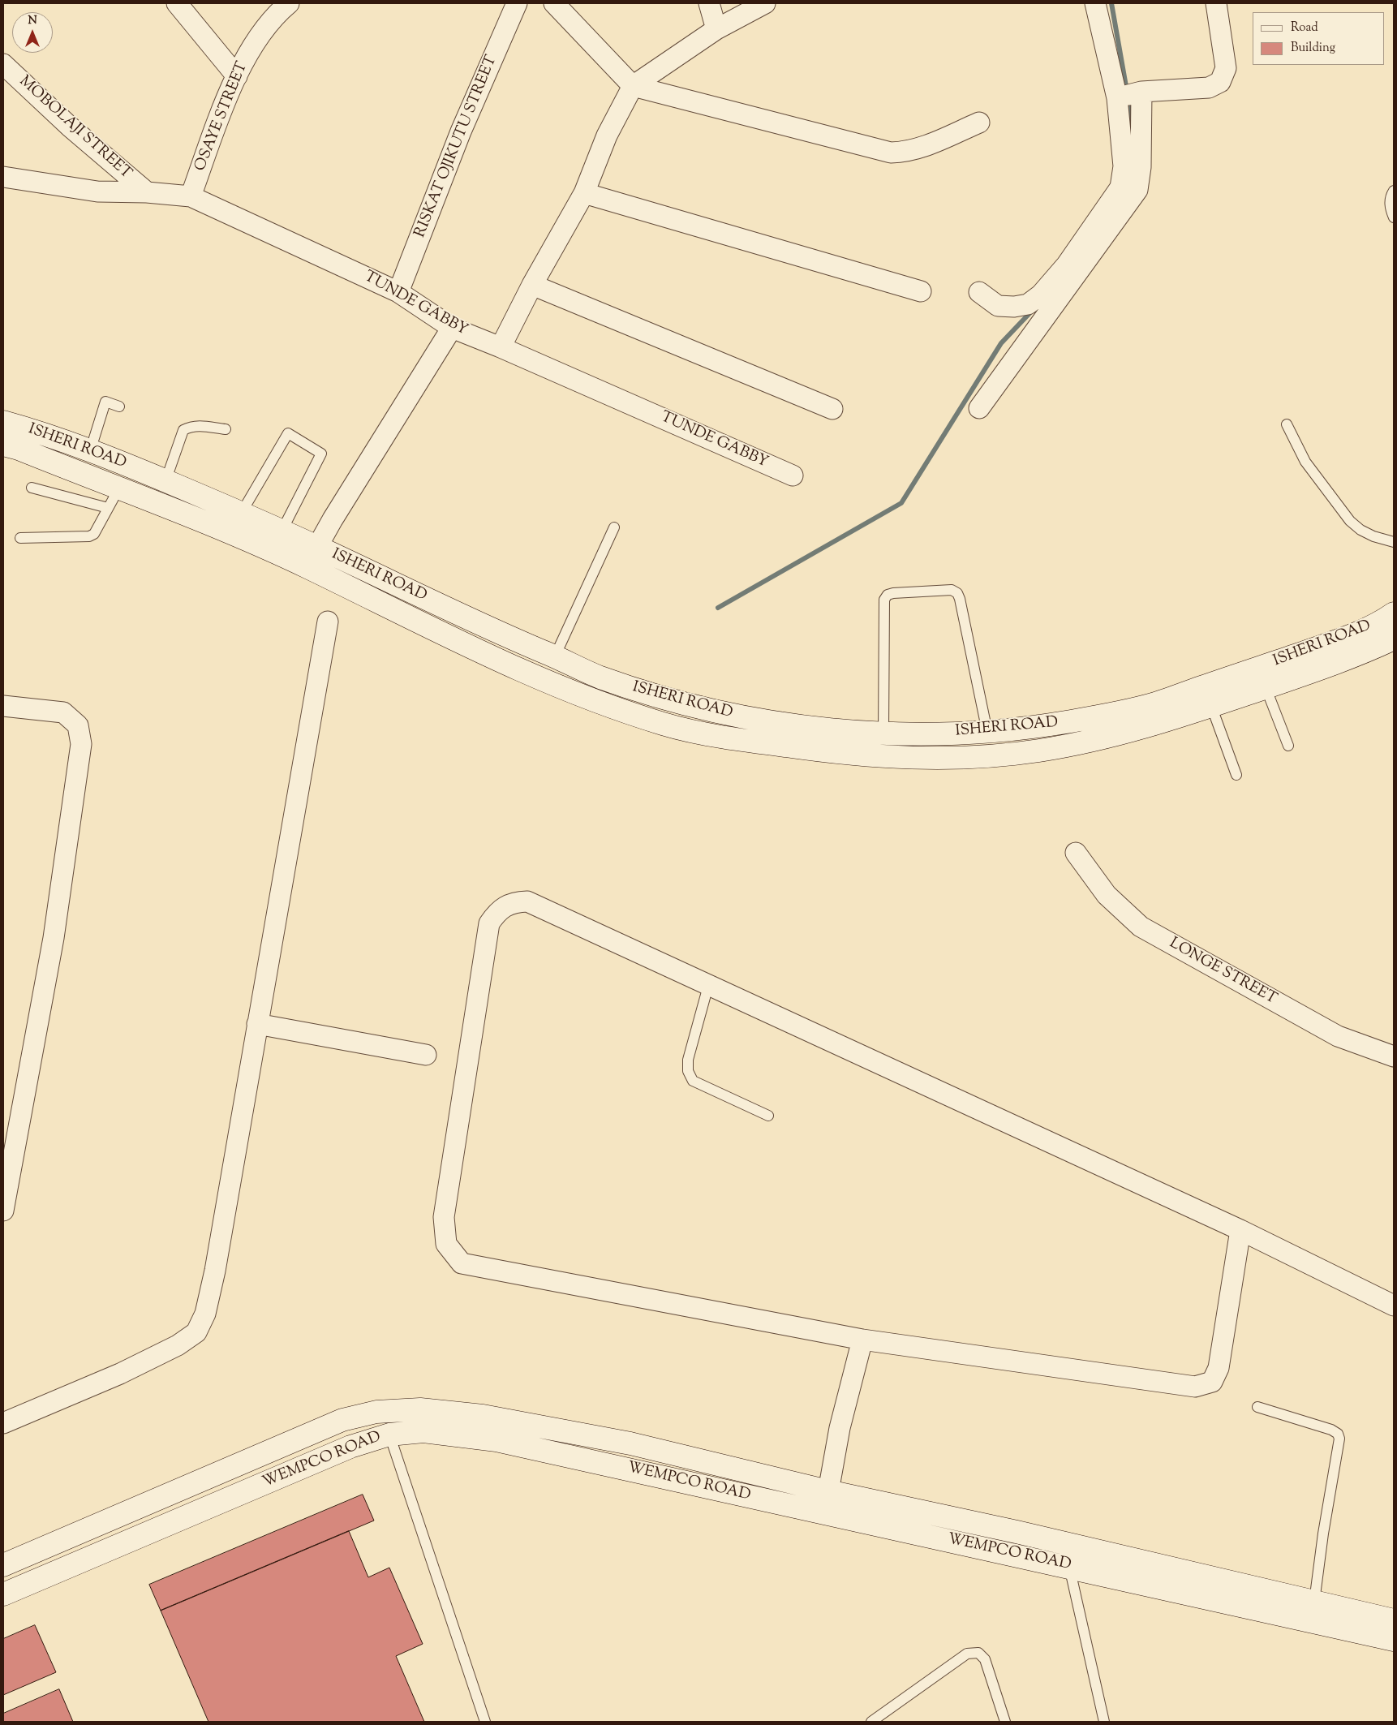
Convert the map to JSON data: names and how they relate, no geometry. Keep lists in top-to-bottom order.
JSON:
{
  "streets": {
    "main road": ["ISHERI ROAD", "WEMPCO ROAD"],
    "street": [
      "OSAYE STREET",
      "MOBOLAJI STREET",
      "RISKAT OJIKUTU STREET",
      "TUNDE GABBY",
      "LONGE STREET"
    ]
  },
  "crossings": [
    ["OSAYE STREET", "TUNDE GABBY"],
    ["MOBOLAJI STREET", "TUNDE GABBY"],
    ["RISKAT OJIKUTU STREET", "TUNDE GABBY"]
  ],
  "legend": ["Road", "Building"],
  "north": "top"
}
